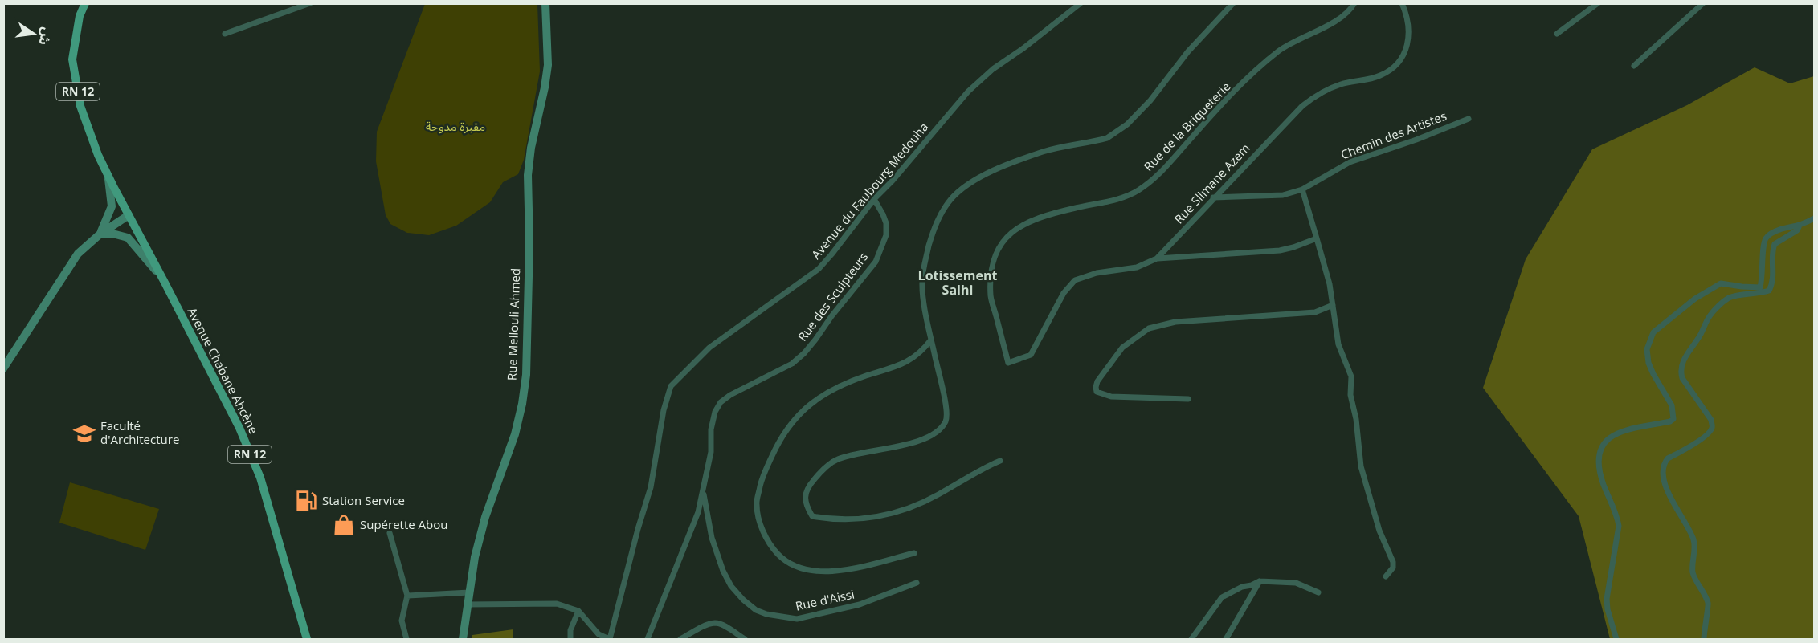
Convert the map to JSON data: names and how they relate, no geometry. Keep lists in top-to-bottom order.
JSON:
{
  "streets": {
    "main road": ["RN 12", "Avenue Chabane Ahcène"],
    "street": [
      "Rue de la Briqueterie",
      "Chemin des Artistes",
      "Rue Slimane Azem",
      "Avenue du Faubourg Medouha",
      "Rue des Sculpteurs",
      "Rue Mellouli Ahmed",
      "Rue d'Aissi"
    ]
  },
  "crossings": [
    ["RN 12", "Avenue Chabane Ahcène"],
    ["Rue de la Briqueterie", "Rue Slimane Azem"],
    ["Chemin des Artistes", "Rue Slimane Azem"],
    ["Avenue du Faubourg Medouha", "Rue des Sculpteurs"],
    ["Rue des Sculpteurs", "Rue d'Aissi"]
  ],
  "districts": ["Lotissement Salhi"],
  "parks": ["مقبرة مدوحة"],
  "places": {
    "school or university": ["Faculté d'Architecture"],
    "fuel station": ["Station Service"],
    "shop": ["Supérette Abou"]
  },
  "north": "right"
}
